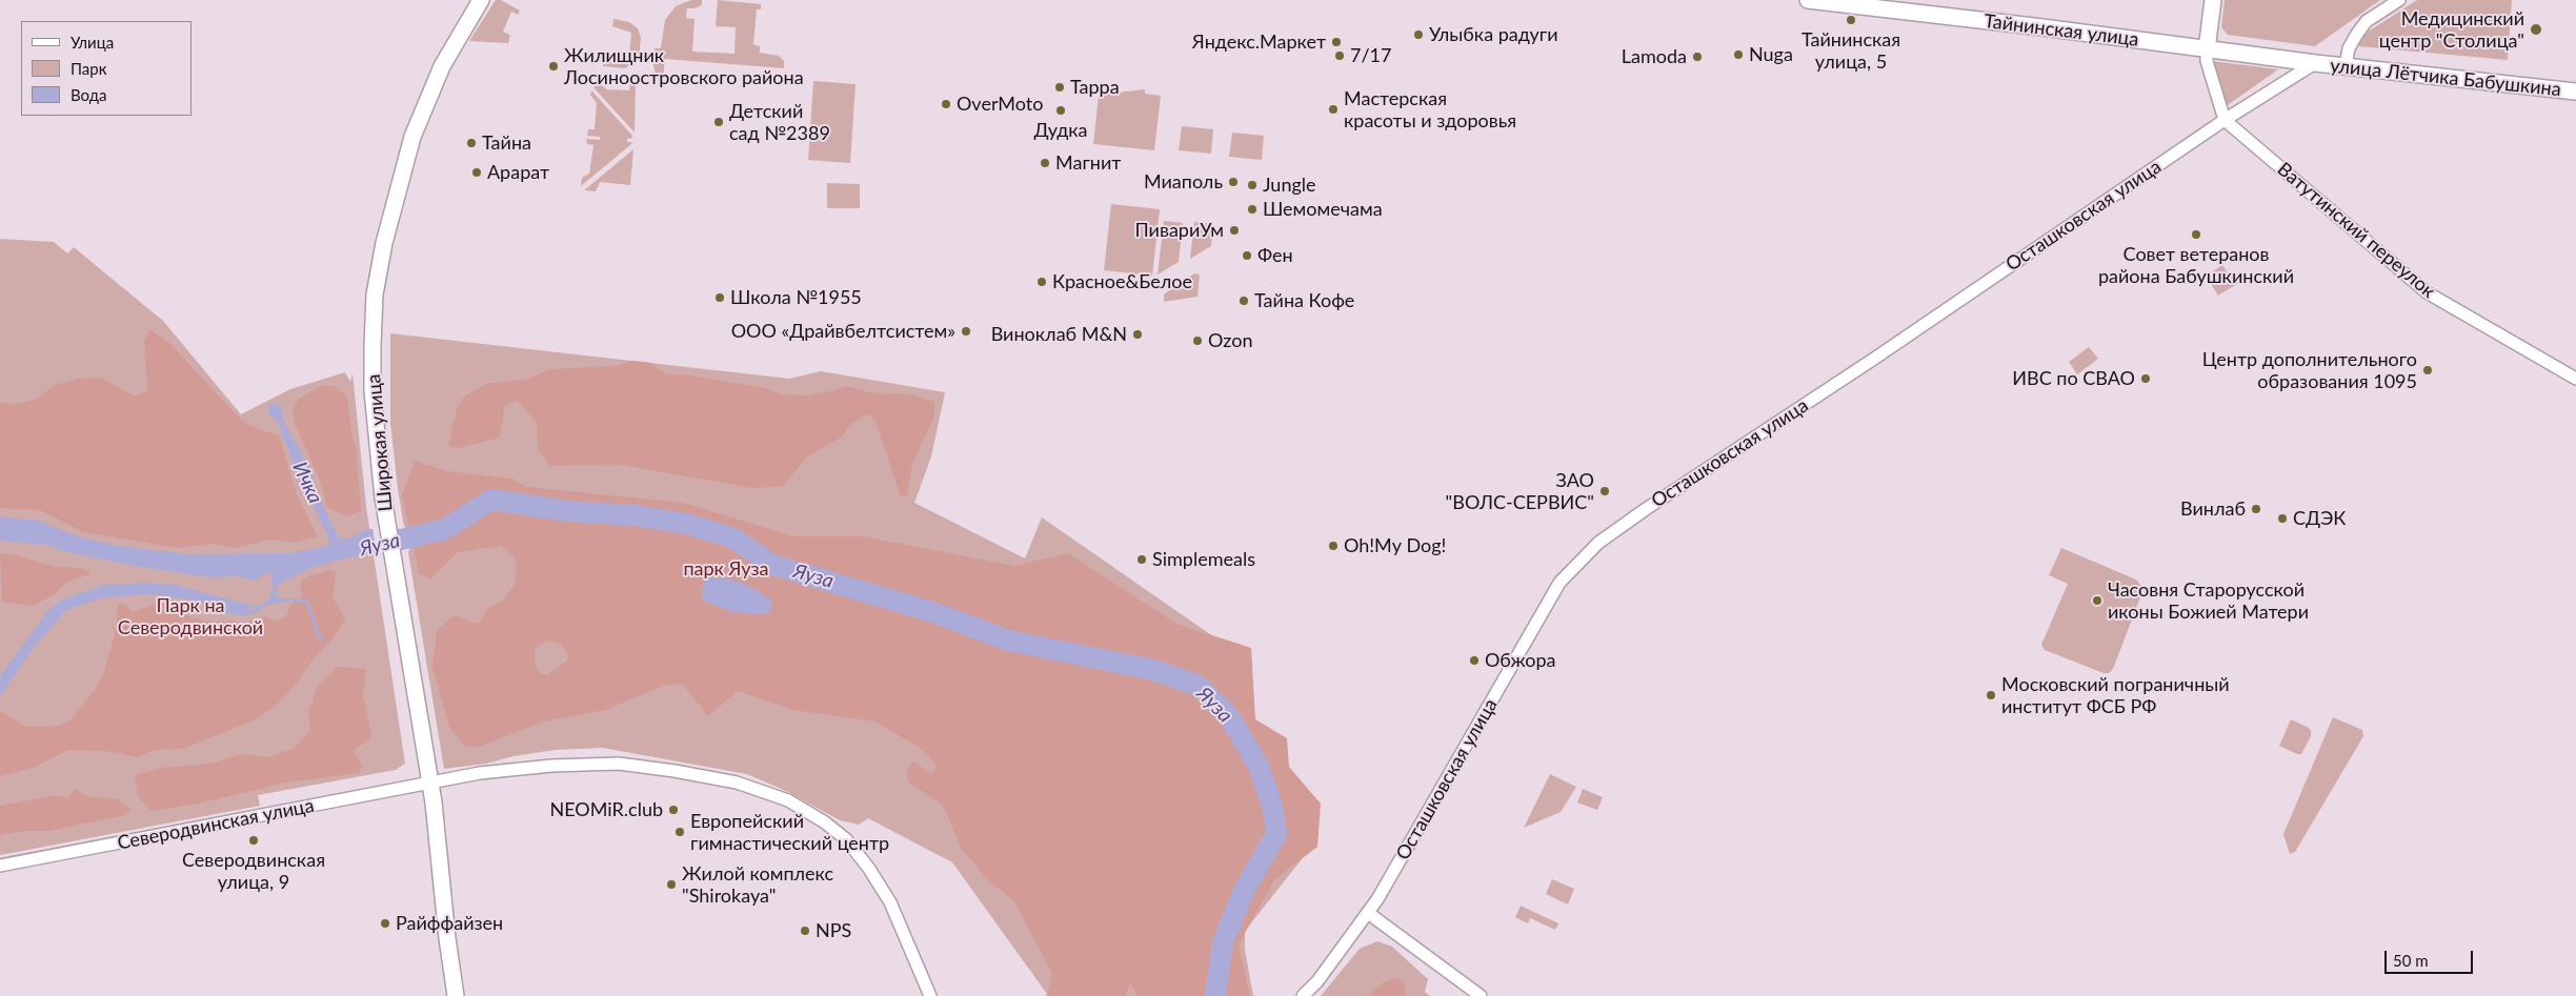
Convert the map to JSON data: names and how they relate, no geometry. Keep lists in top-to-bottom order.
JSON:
{
  "streets": {
    "main road": ["Тайнинская улица", "улица Лётчика Бабушкина", "Широкая улица"],
    "street": ["Осташковская улица", "Ватутинский переулок", "Северодвинская улица"]
  },
  "crossings": [
    ["Тайнинская улица", "улица Лётчика Бабушкина"],
    ["Тайнинская улица", "Осташковская улица"],
    ["улица Лётчика Бабушкина", "Осташковская улица"],
    ["Осташковская улица", "Ватутинский переулок"],
    ["Широкая улица", "Северодвинская улица"]
  ],
  "water": ["Ичка", "Яуза"],
  "parks": ["парк Яуза", "Парк на Северодвинской"],
  "places": [
    "Тайнинская улица, 5",
    "Медицинский центр \"Столица\"",
    "Улыбка радуги",
    "Яндекс.Маркет",
    "Nuga",
    "7/17",
    "Lamoda",
    "Жилищник Лосиноостровского района",
    "Тарра",
    "OverMoto",
    "Мастерская красоты и здоровья",
    "Дудка",
    "Детский сад №2389",
    "Тайна",
    "Магнит",
    "Арарат",
    "Миаполь",
    "Jungle",
    "Шемомечама",
    "ПивариУм",
    "Совет ветеранов района Бабушкинский",
    "Фен",
    "Красное&Белое",
    "Школа №1955",
    "Тайна Кофе",
    "ООО «Драйвбелтсистем»",
    "Виноклаб М&N",
    "Ozon",
    "Центр дополнительного образования 1095",
    "ИВС по СВАО",
    "ЗАО \"ВОЛС-СЕРВИС\"",
    "Винлаб",
    "СДЭК",
    "Oh!My Dog!",
    "Simplemeals",
    "Часовня Старорусской иконы Божией Матери",
    "Обжора",
    "Московский пограничный институт ФСБ РФ",
    "NEOMiR.club",
    "Европейский гимнастический центр",
    "Северодвинская улица, 9",
    "Жилой комплекс \"Shirokaya\"",
    "Райффайзен",
    "NPS"
  ],
  "legend": ["Улица", "Парк", "Вода"],
  "scale_bar": "50 m"
}
